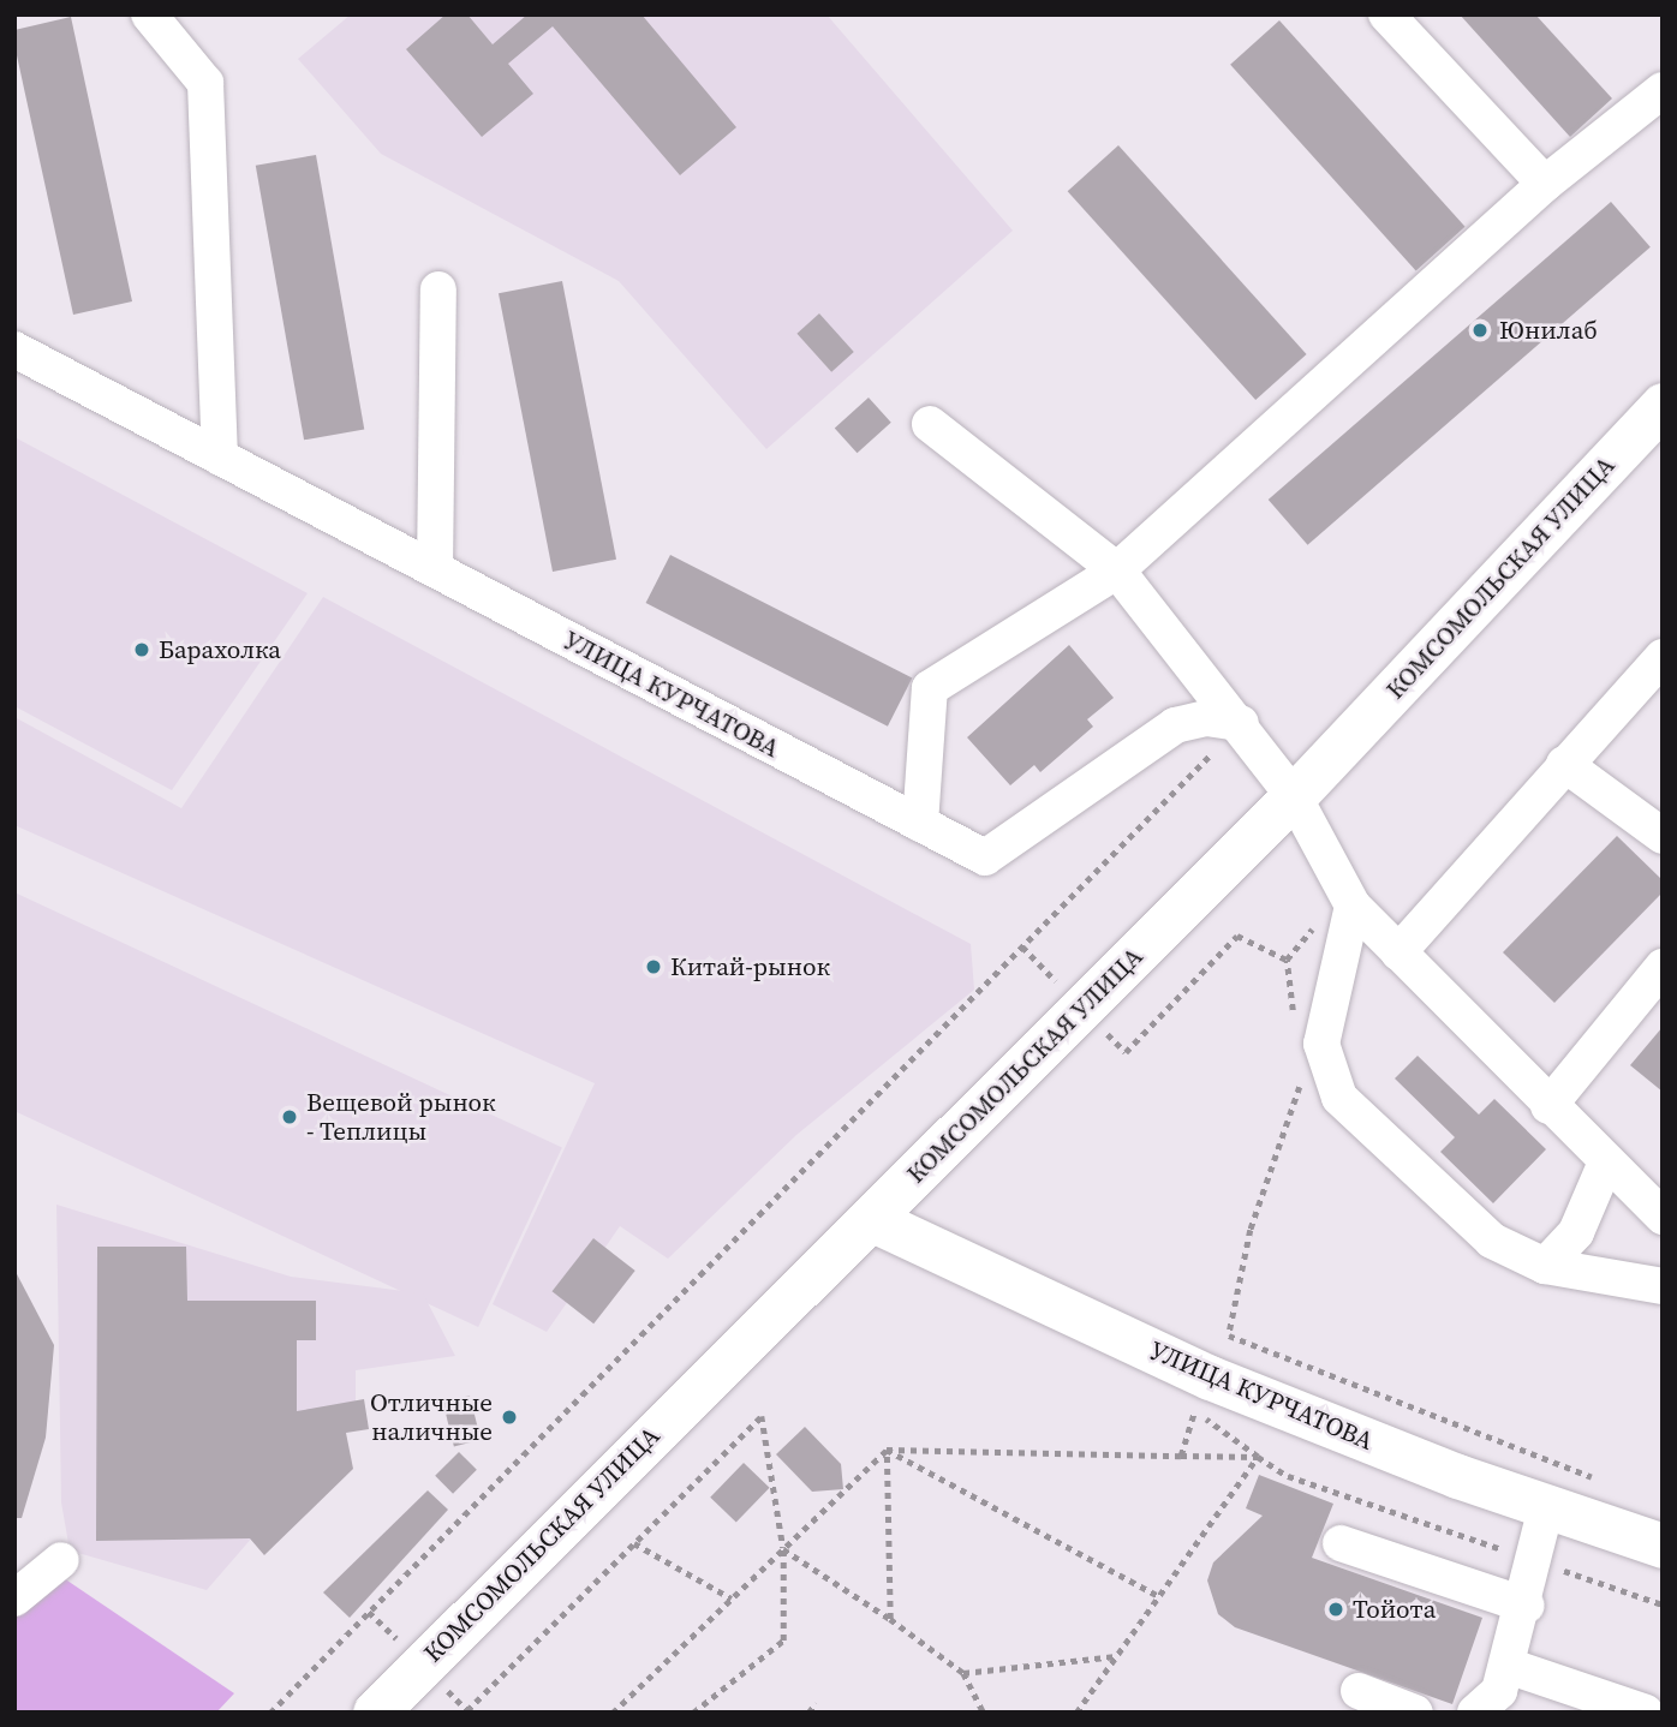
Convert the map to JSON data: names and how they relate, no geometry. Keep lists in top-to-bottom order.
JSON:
{
  "streets": {
    "main road": ["КОМСОМОЛЬСКАЯ УЛИЦА", "УЛИЦА КУРЧАТОВА"]
  },
  "crossings": [
    ["КОМСОМОЛЬСКАЯ УЛИЦА", "УЛИЦА КУРЧАТОВА"]
  ],
  "places": [
    "Юнилаб",
    "Барахолка",
    "Китай-рынок",
    "Вещевой рынок - Теплицы",
    "Отличные наличные",
    "Тойота"
  ]
}
